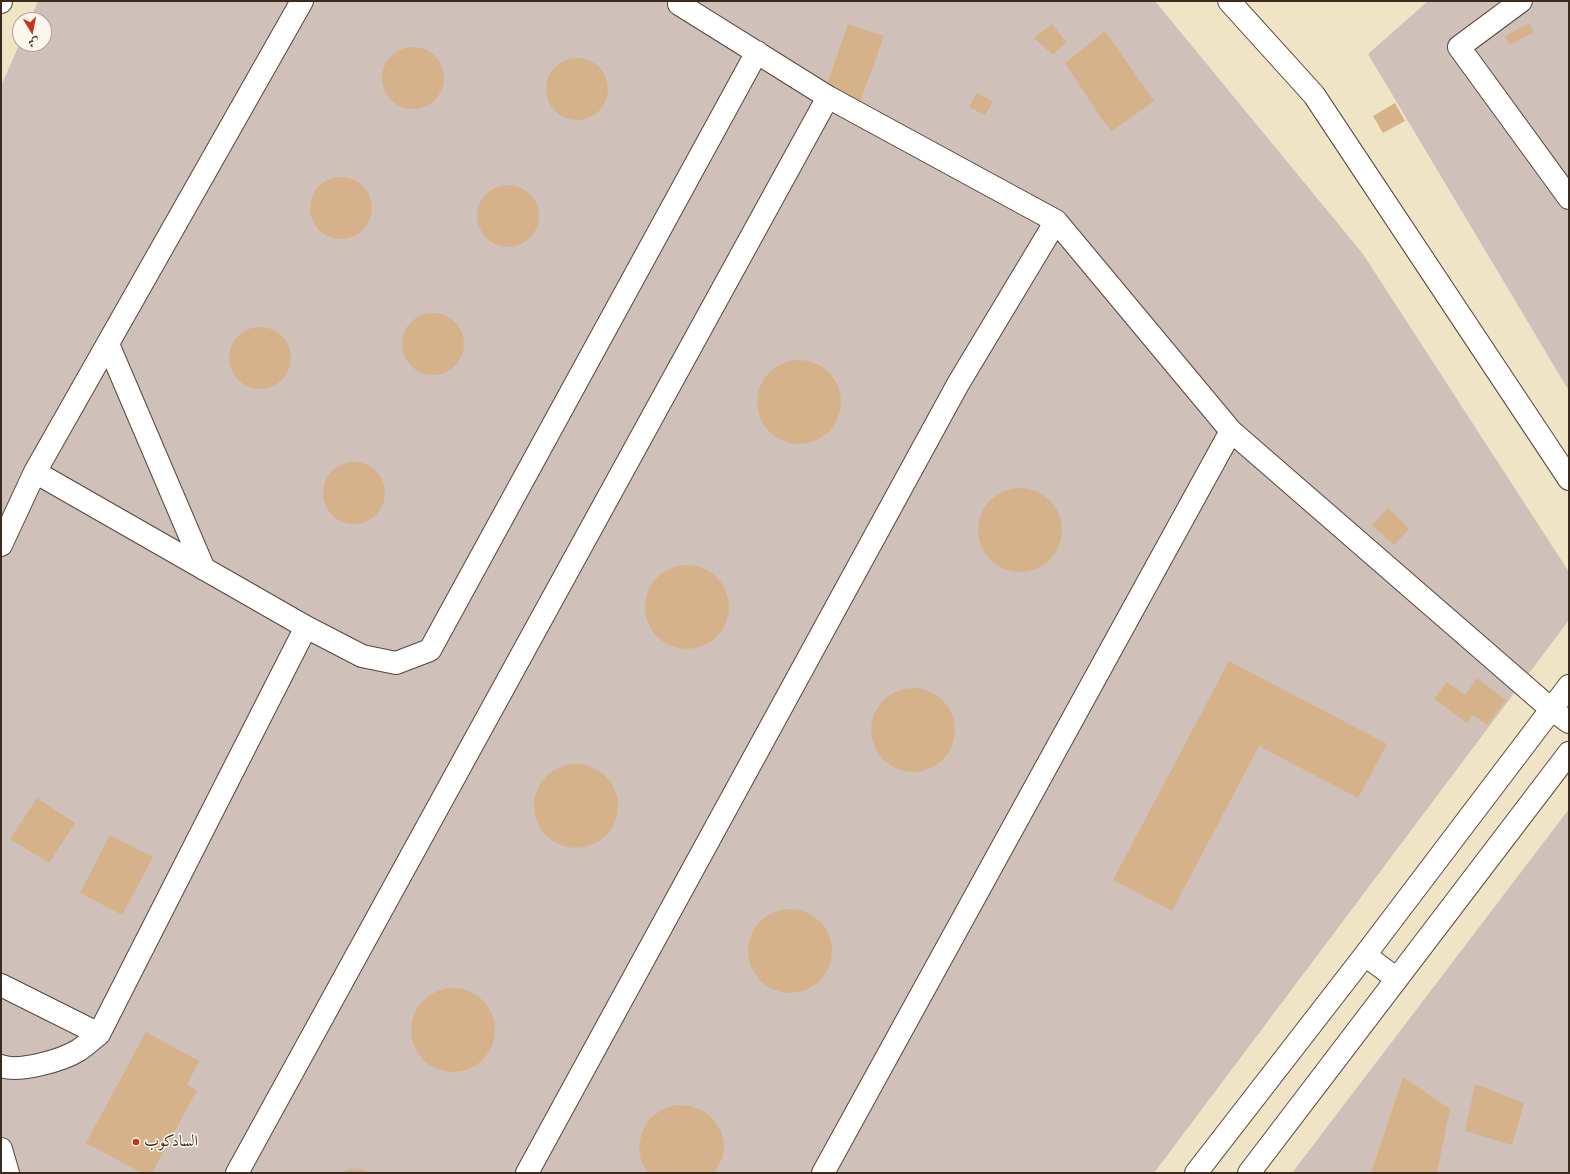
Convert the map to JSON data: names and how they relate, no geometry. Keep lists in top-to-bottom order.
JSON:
{
  "places": ["السادكوب"],
  "north": "bottom"
}
